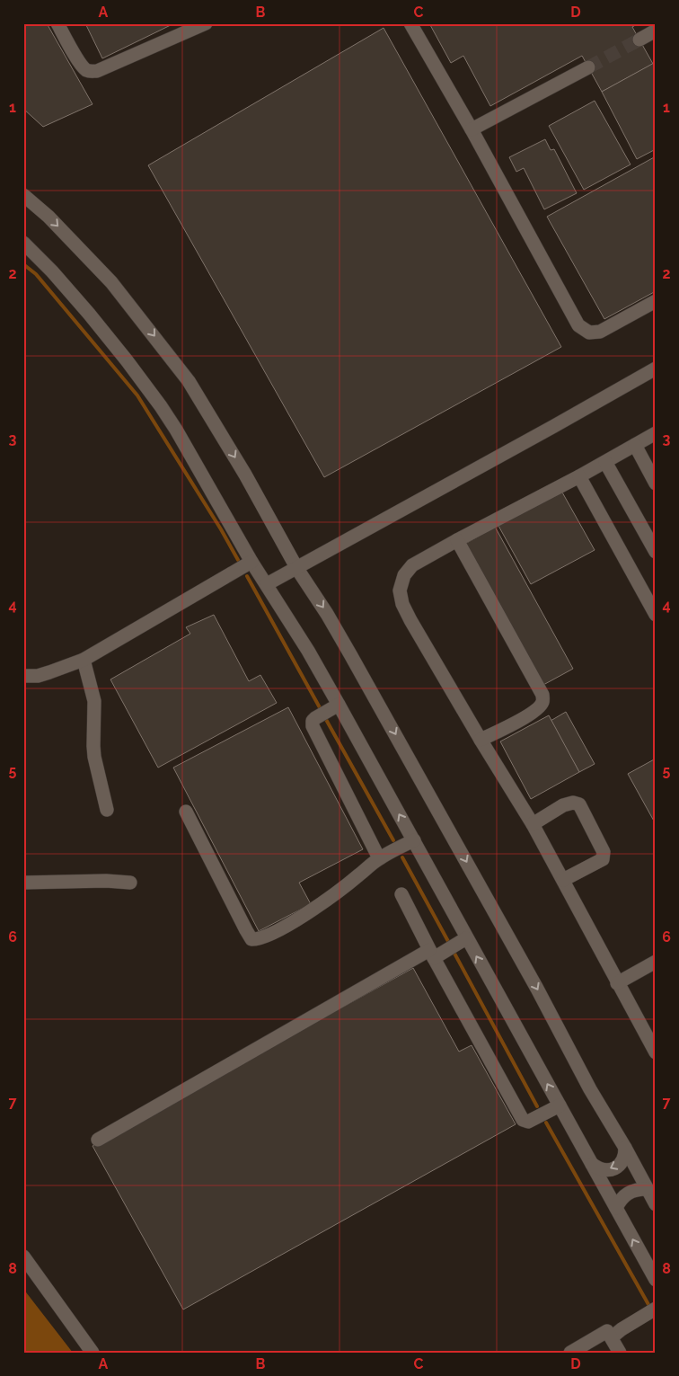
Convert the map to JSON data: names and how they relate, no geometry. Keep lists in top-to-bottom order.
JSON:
{
  "grid": {
    "columns": [
      "A",
      "B",
      "C",
      "D"
    ],
    "rows": [
      "1",
      "2",
      "3",
      "4",
      "5",
      "6",
      "7",
      "8"
    ]
  }
}
